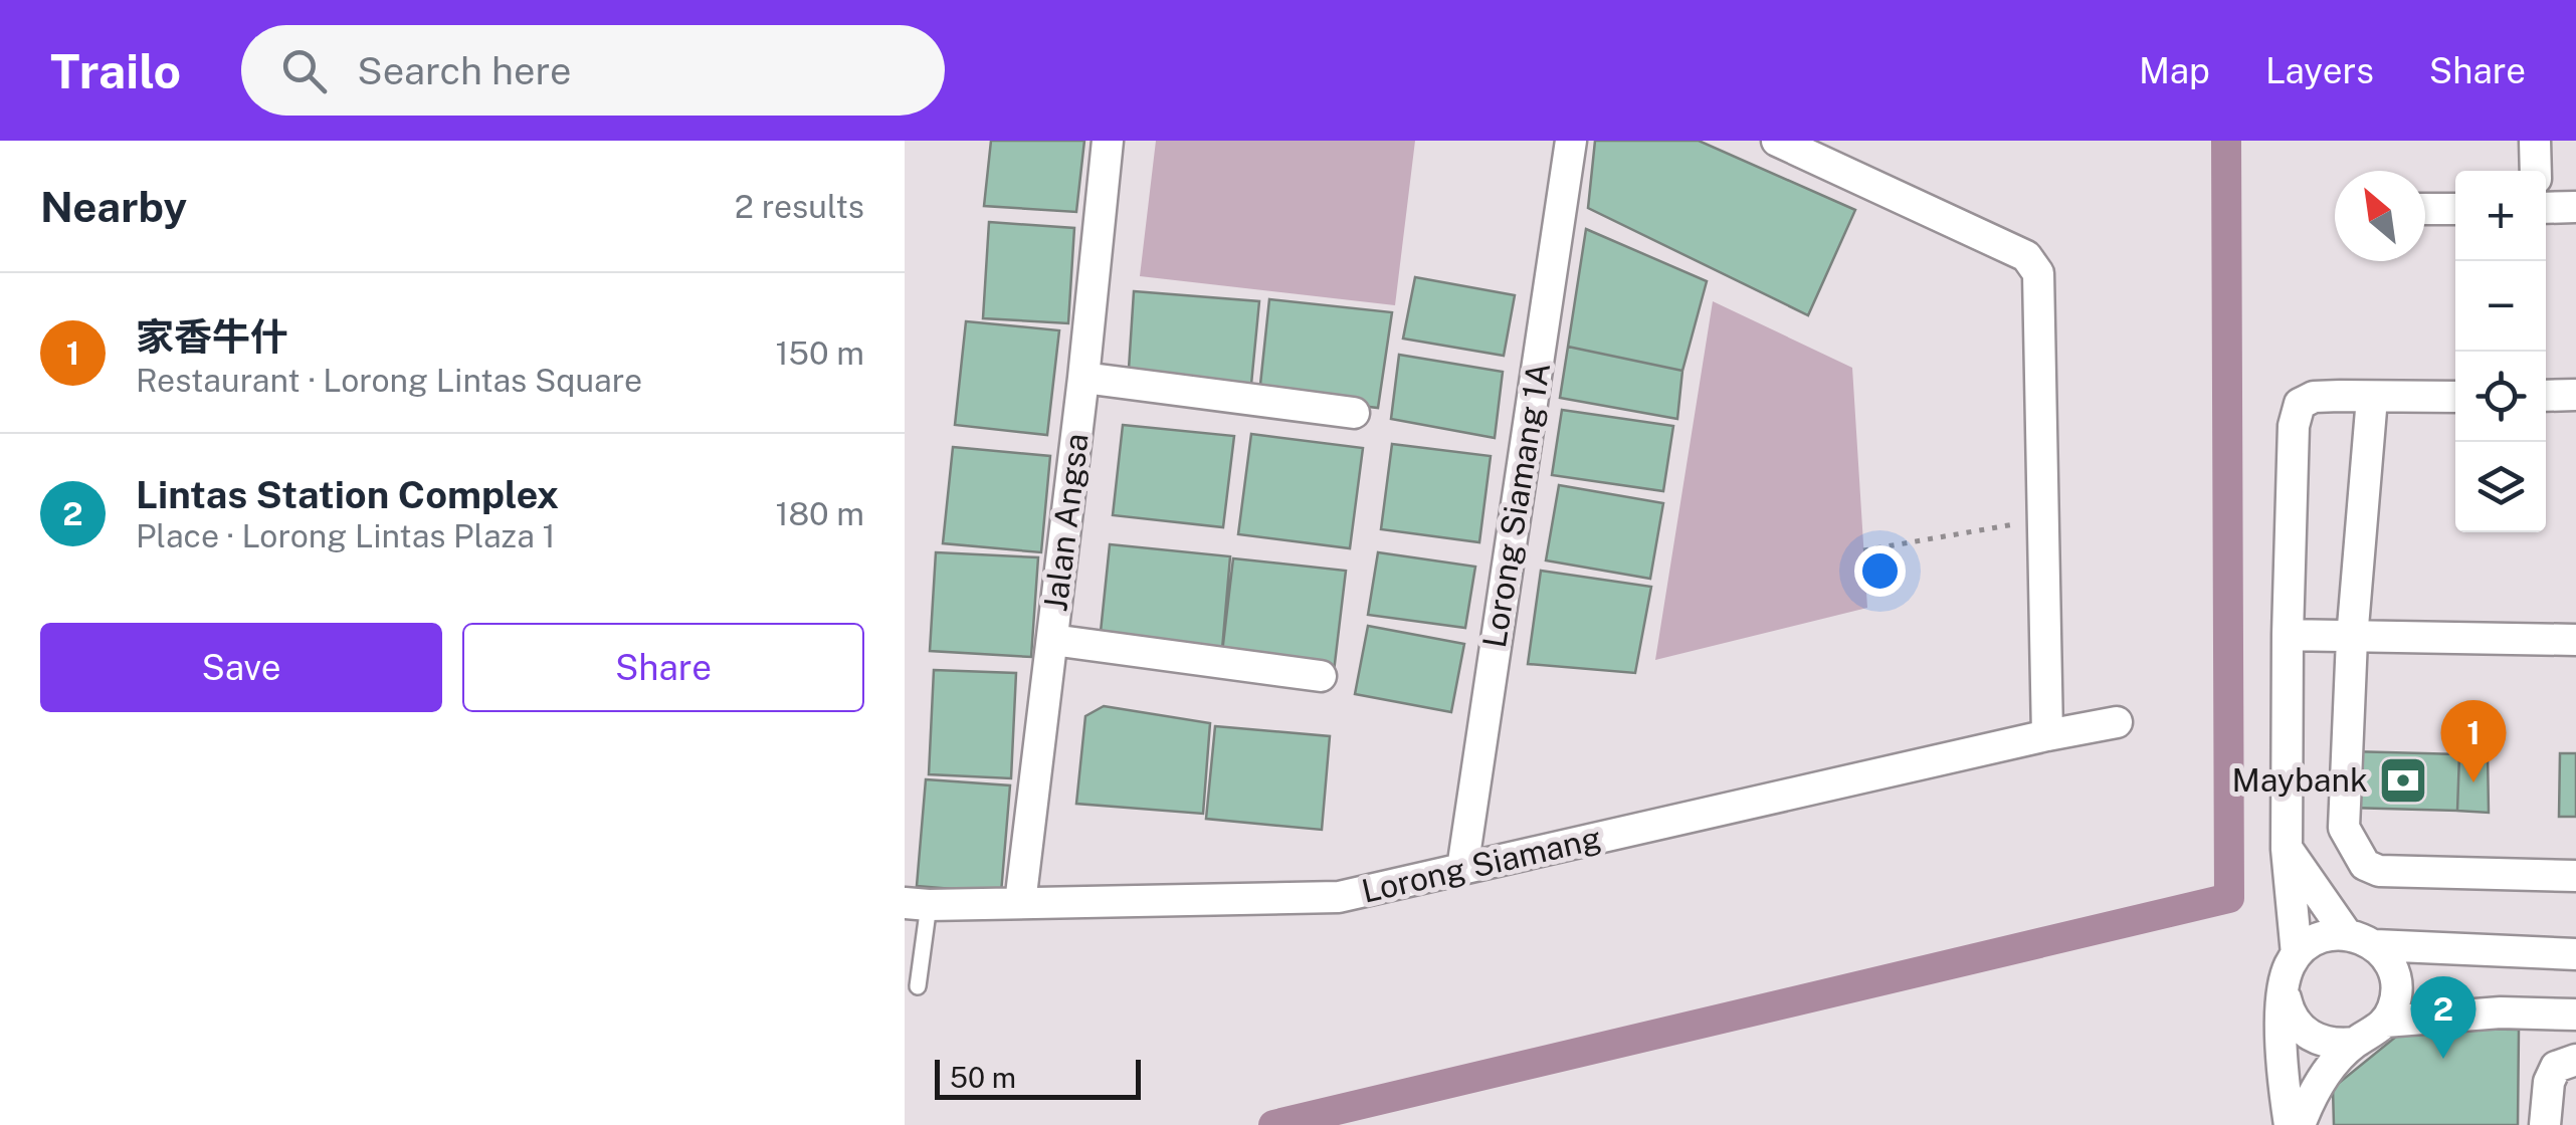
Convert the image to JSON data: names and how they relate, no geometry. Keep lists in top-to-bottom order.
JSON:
{
  "streets": {
    "street": ["Lorong Siamang 1A", "Jalan Angsa", "Lorong Siamang"]
  },
  "crossings": [
    ["Lorong Siamang 1A", "Lorong Siamang"],
    ["Jalan Angsa", "Lorong Siamang"]
  ],
  "places": {
    "bank": ["Maybank"]
  },
  "scale_bar": "50 m",
  "north": "top left",
  "page": {
    "header": "Trailo",
    "search": "Search here",
    "nav": ["Map", "Layers", "Share"],
    "heading": ["Nearby", "2 results"],
    "map_buttons": ["+", "−"],
    "list": [
      {
        "mark": "1",
        "name": "家香牛什",
        "note": "Restaurant · Lorong Lintas Square",
        "value": "150 m"
      },
      {
        "mark": "2",
        "name": "Lintas Station Complex",
        "note": "Place · Lorong Lintas Plaza 1",
        "value": "180 m"
      }
    ],
    "buttons": ["Save", "Share"],
    "pins": ["1", "2"],
    "scale": "50 m"
  }
}
